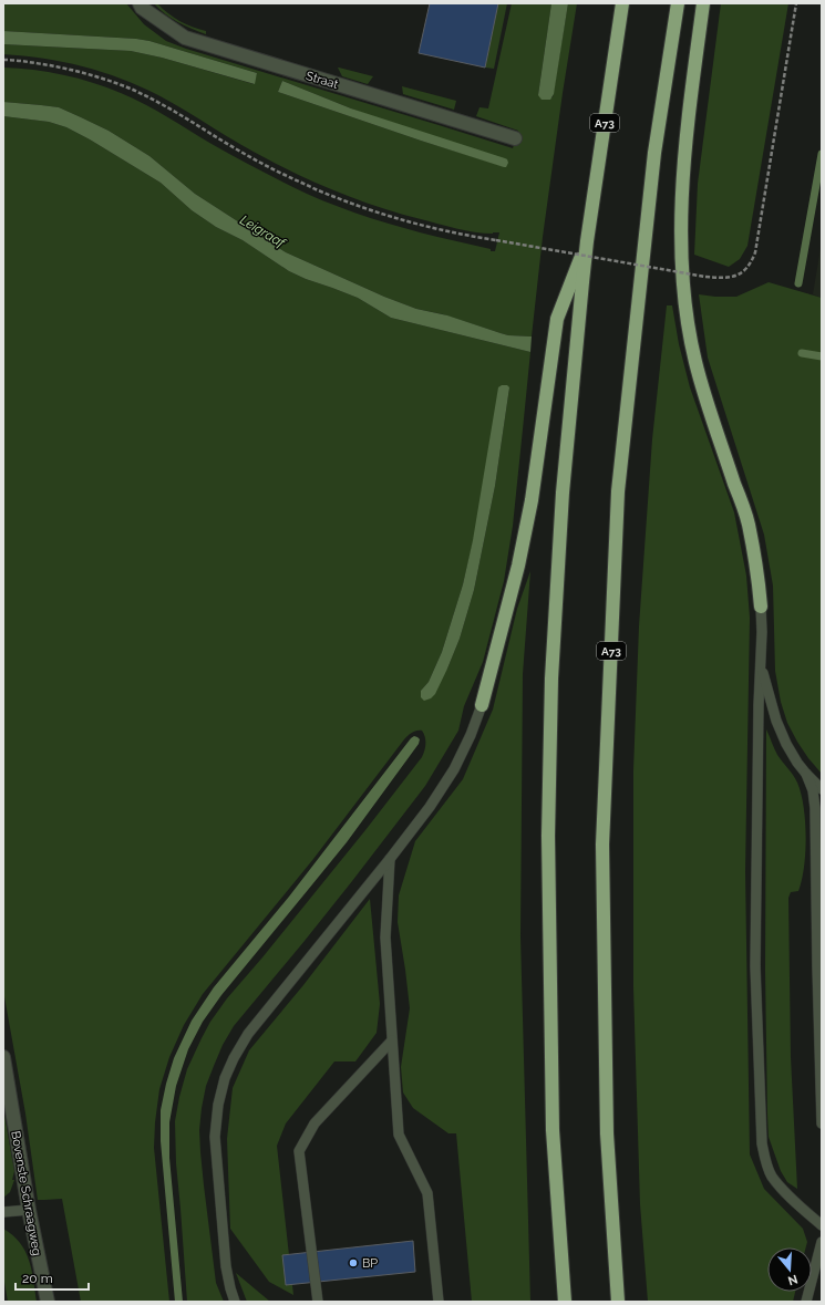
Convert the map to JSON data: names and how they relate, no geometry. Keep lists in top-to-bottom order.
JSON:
{
  "streets": {
    "highway": ["A73"],
    "street": ["Straat", "Bovenste Schraagweg"]
  },
  "water": ["Leigraaf"],
  "places": ["BP"],
  "scale_bar": "20 m",
  "north": "bottom"
}
